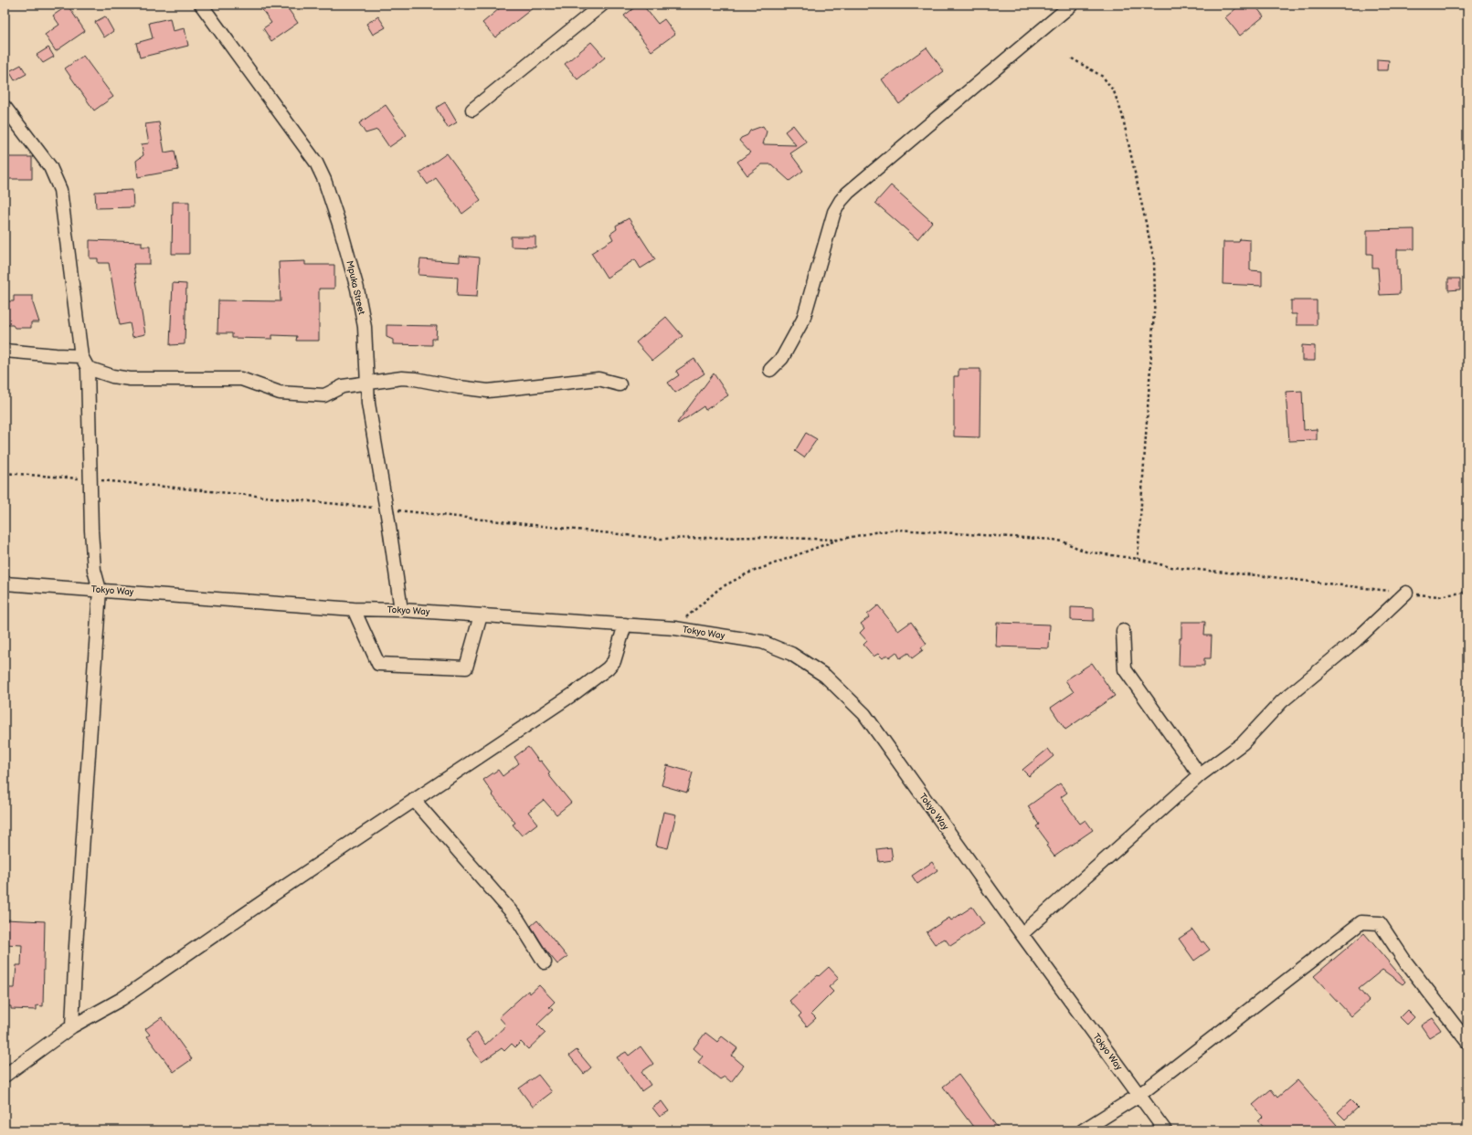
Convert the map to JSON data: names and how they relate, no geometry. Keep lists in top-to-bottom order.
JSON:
{
  "streets": {
    "street": ["Mpuka Street", "Tokyo Way"]
  },
  "crossings": [
    ["Mpuka Street", "Tokyo Way"]
  ]
}
